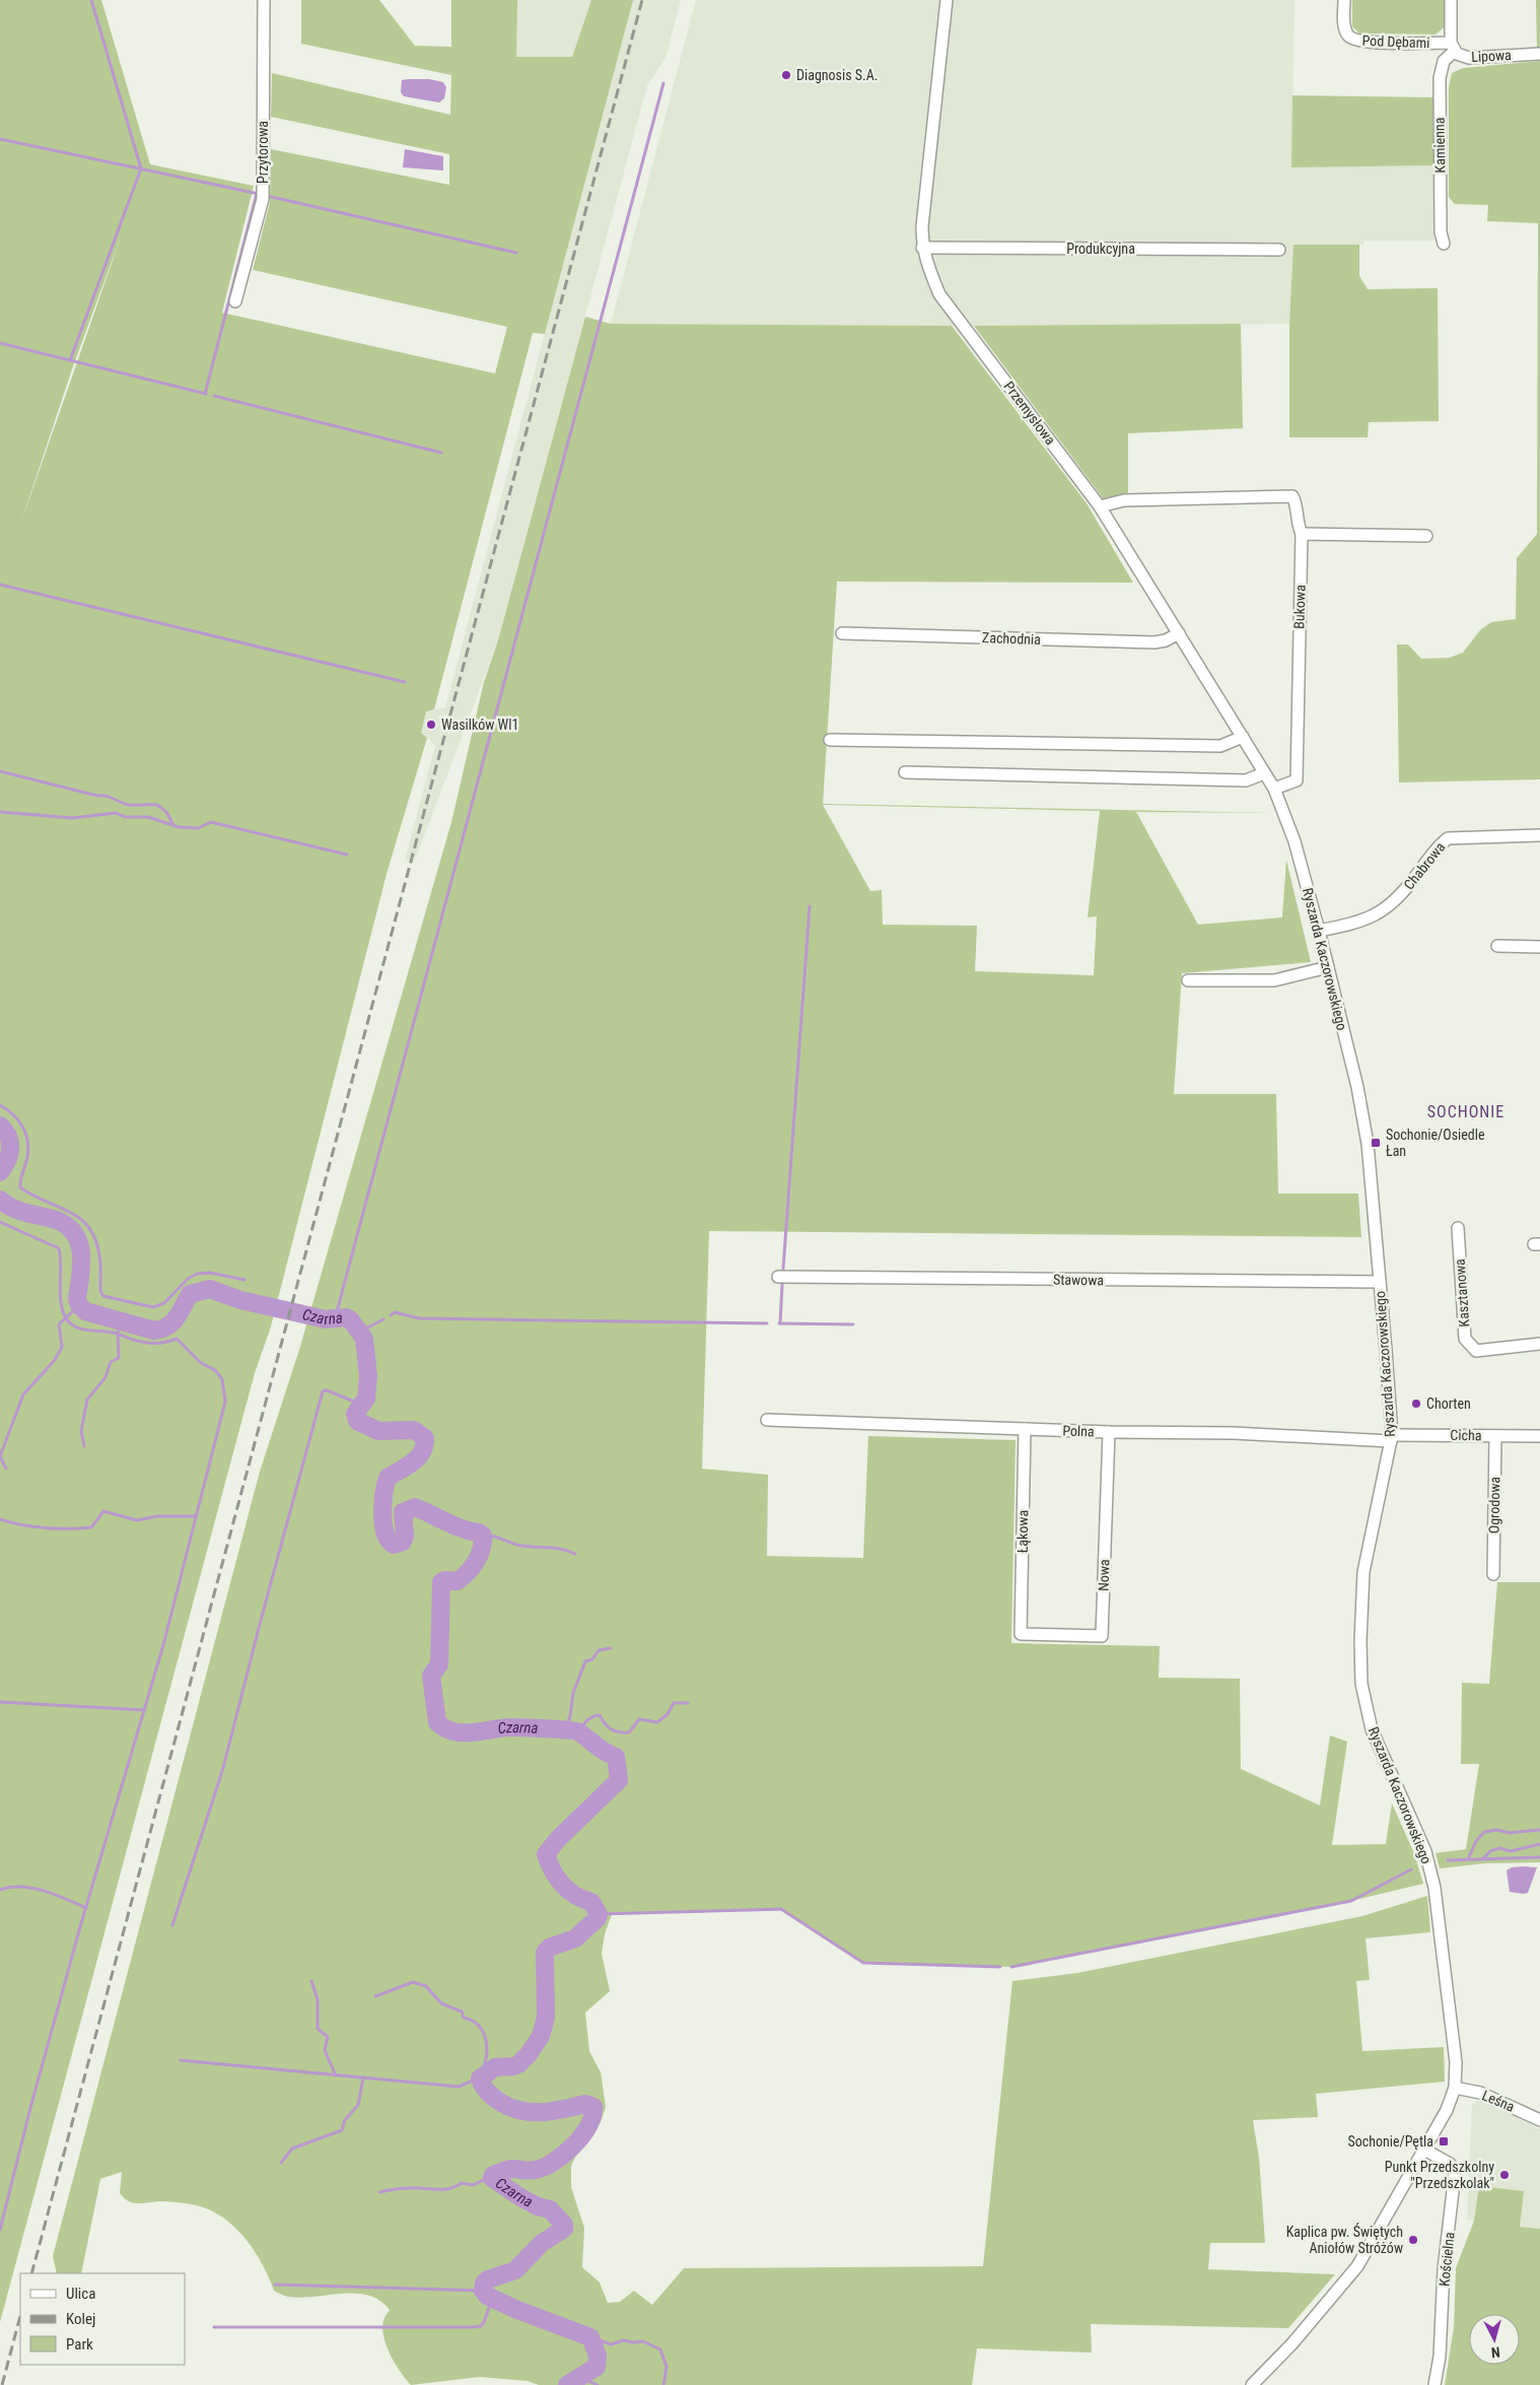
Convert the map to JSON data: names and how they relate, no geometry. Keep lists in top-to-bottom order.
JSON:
{
  "streets": {
    "street": [
      "Pod Dębami",
      "Lipowa",
      "Kamienna",
      "Przytorowa",
      "Produkcyjna",
      "Przemysłowa",
      "Bukowa",
      "Zachodnia",
      "Chabrowa",
      "Ryszarda Kaczorowskiego",
      "Stawowa",
      "Kasztanowa",
      "Polna",
      "Cicha",
      "Ogrodowa",
      "Łąkowa",
      "Nowa",
      "Leśna",
      "Kościelna"
    ]
  },
  "crossings": [
    ["Pod Dębami", "Lipowa"],
    ["Pod Dębami", "Kamienna"],
    ["Lipowa", "Kamienna"],
    ["Produkcyjna", "Przemysłowa"],
    ["Przemysłowa", "Bukowa"],
    ["Przemysłowa", "Zachodnia"],
    ["Przemysłowa", "Ryszarda Kaczorowskiego"],
    ["Bukowa", "Ryszarda Kaczorowskiego"],
    ["Chabrowa", "Ryszarda Kaczorowskiego"],
    ["Ryszarda Kaczorowskiego", "Stawowa"],
    ["Ryszarda Kaczorowskiego", "Polna"],
    ["Ryszarda Kaczorowskiego", "Cicha"],
    ["Ryszarda Kaczorowskiego", "Leśna"],
    ["Ryszarda Kaczorowskiego", "Kościelna"],
    ["Polna", "Cicha"],
    ["Polna", "Łąkowa"],
    ["Polna", "Nowa"],
    ["Cicha", "Ogrodowa"],
    ["Łąkowa", "Nowa"]
  ],
  "districts": ["SOCHONIE"],
  "water": ["Czarna"],
  "places": {
    "other": [
      "Diagnosis S.A.",
      "Wasilków Wl1",
      "Chorten",
      "Punkt Przedszkolny \"Przedszkolak\"",
      "Kaplica pw. Świętych Aniołów Stróżów"
    ],
    "transit": ["Sochonie/Osiedle Łan", "Sochonie/Pętla"]
  },
  "legend": ["Ulica", "Kolej", "Park"],
  "north": "bottom"
}
